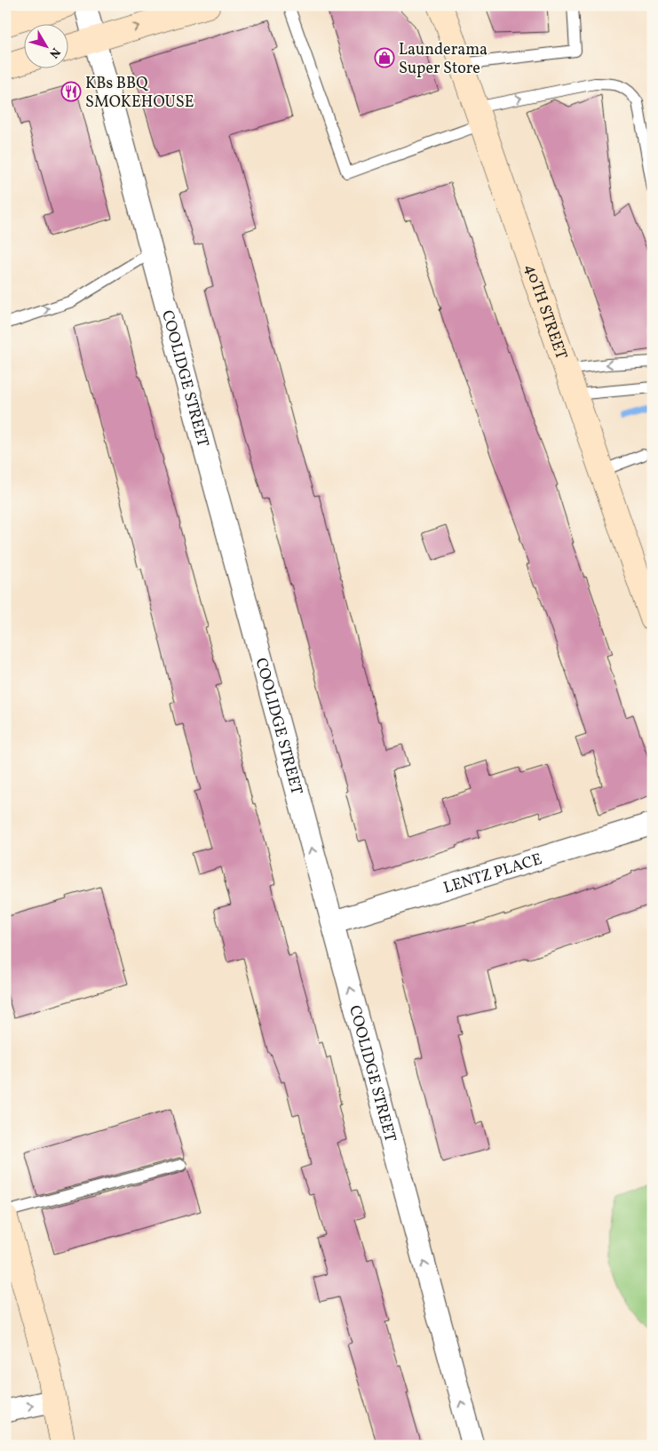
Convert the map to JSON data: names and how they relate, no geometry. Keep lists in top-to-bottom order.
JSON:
{
  "streets": {
    "street": ["40TH STREET", "COOLIDGE STREET", "LENTZ PLACE"]
  },
  "crossings": [
    ["COOLIDGE STREET", "LENTZ PLACE"]
  ],
  "one_way": ["COOLIDGE STREET"],
  "places": {
    "shop": ["Launderama Super Store"],
    "restaurant": ["KBs BBQ SMOKEHOUSE"]
  },
  "north": "bottom right"
}
